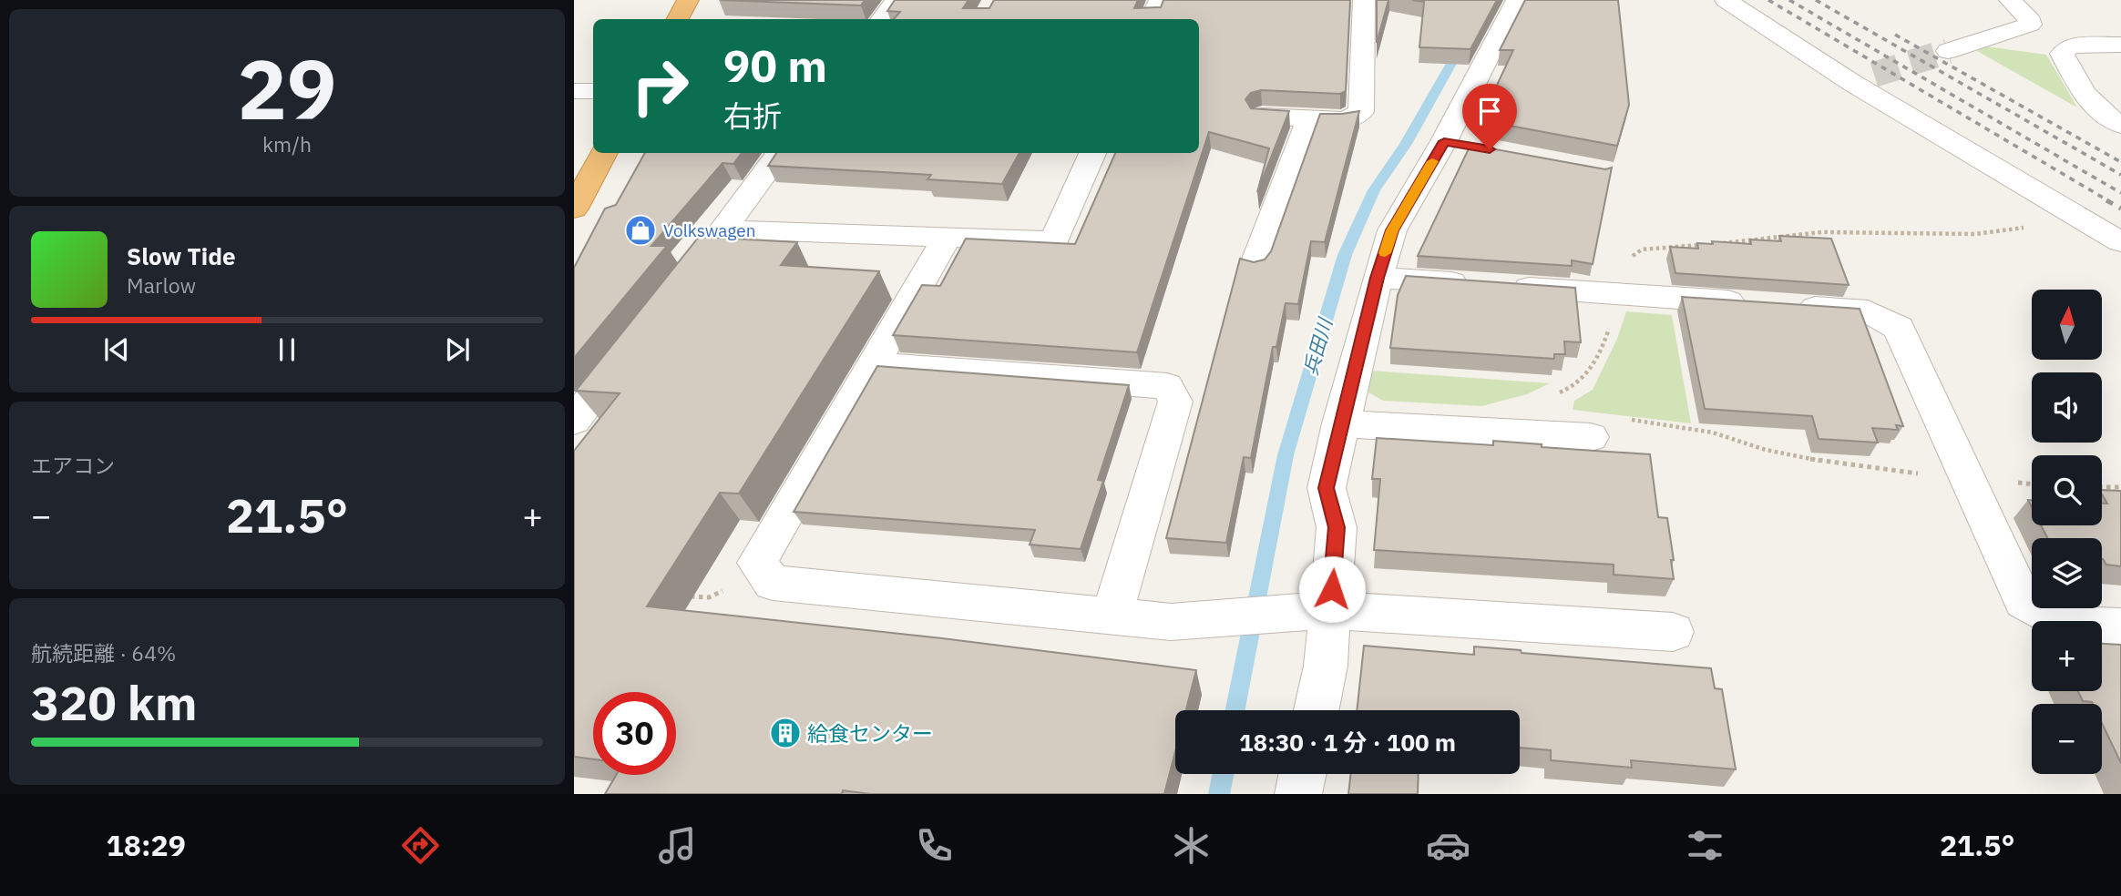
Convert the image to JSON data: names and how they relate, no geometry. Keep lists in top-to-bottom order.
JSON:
{
  "water": ["兵田川"],
  "places": {
    "shop": ["Volkswagen"],
    "building": ["給食センター"]
  },
  "north": "top",
  "page": {
    "tile": [
      ["29", "km/h"],
      "エアコン",
      ["航続距離 · 64%", "320 km"]
    ],
    "turn": ["90 m", "右折"],
    "song": ["Slow Tide", "Marlow"],
    "map_buttons": ["+", "−"],
    "heat": ["−", "21.5°", "+"],
    "limit": "30",
    "trip": "18:30 · 1 分 · 100 m",
    "tabs": ["18:29", "21.5°"]
  }
}
